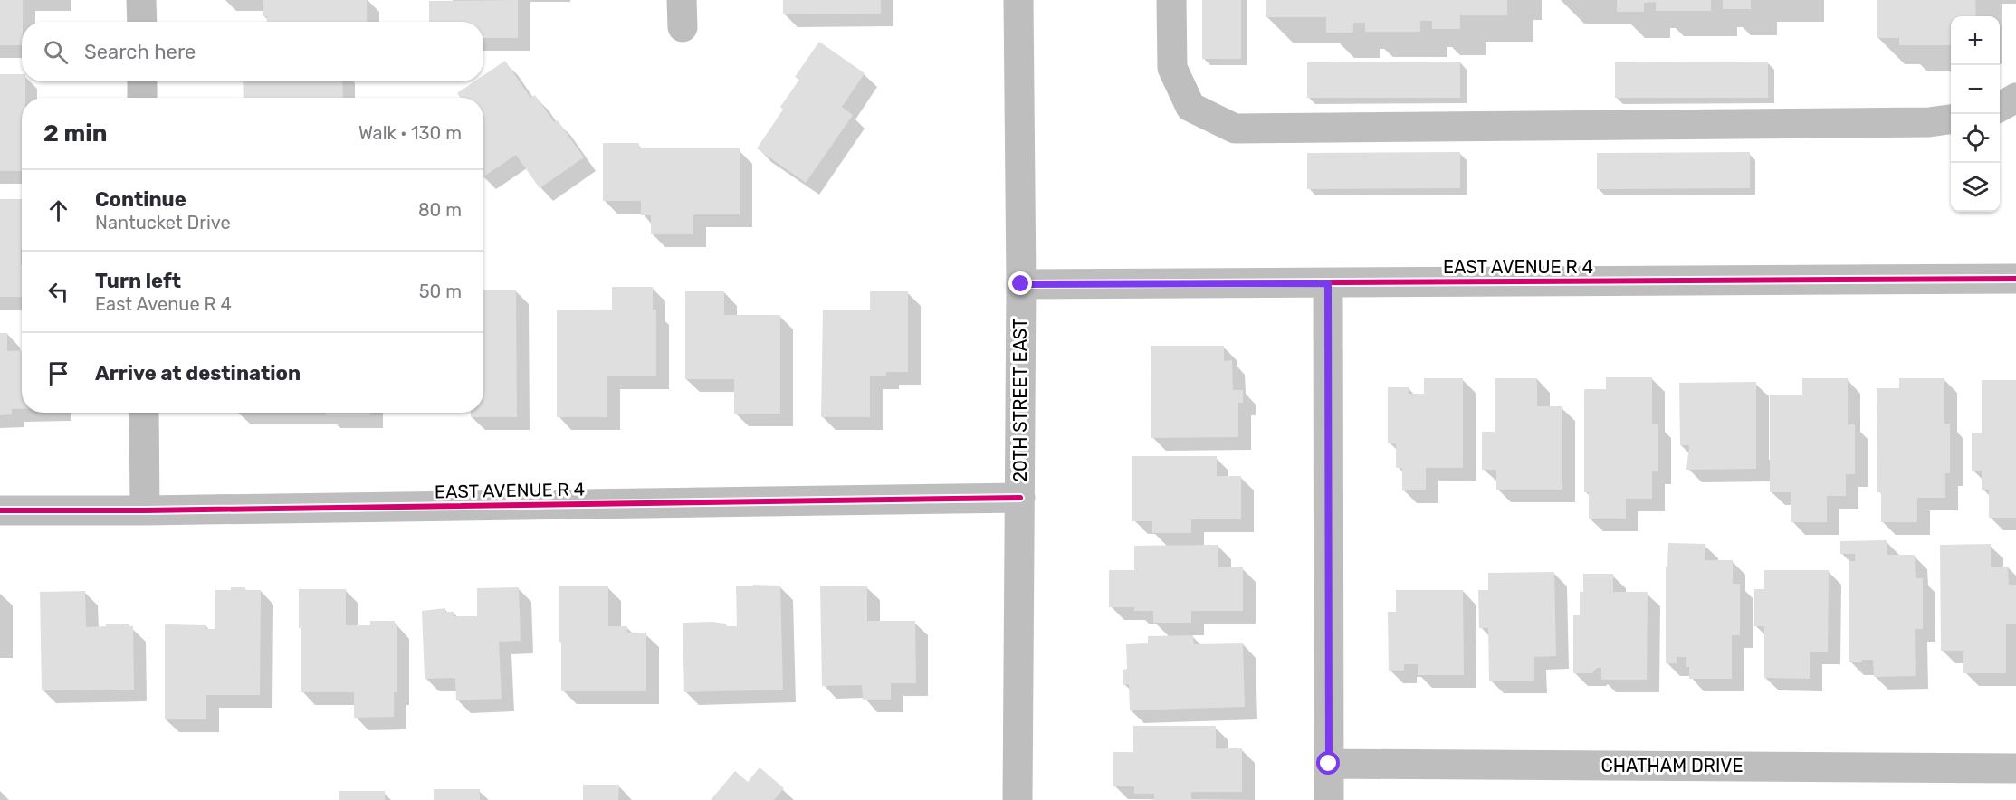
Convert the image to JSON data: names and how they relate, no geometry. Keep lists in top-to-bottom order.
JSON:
{
  "streets": {
    "street": ["EAST AVENUE R 4", "20TH STREET EAST", "CHATHAM DRIVE"]
  },
  "crossings": [
    ["EAST AVENUE R 4", "20TH STREET EAST"]
  ],
  "page": {
    "map_buttons": ["+", "−"],
    "search": "Search here",
    "heading": ["2 min", "Walk · 130 m"],
    "list": [
      ["Continue", "Nantucket Drive", "80 m"],
      ["Turn left", "East Avenue R 4", "50 m"],
      "Arrive at destination"
    ]
  }
}
